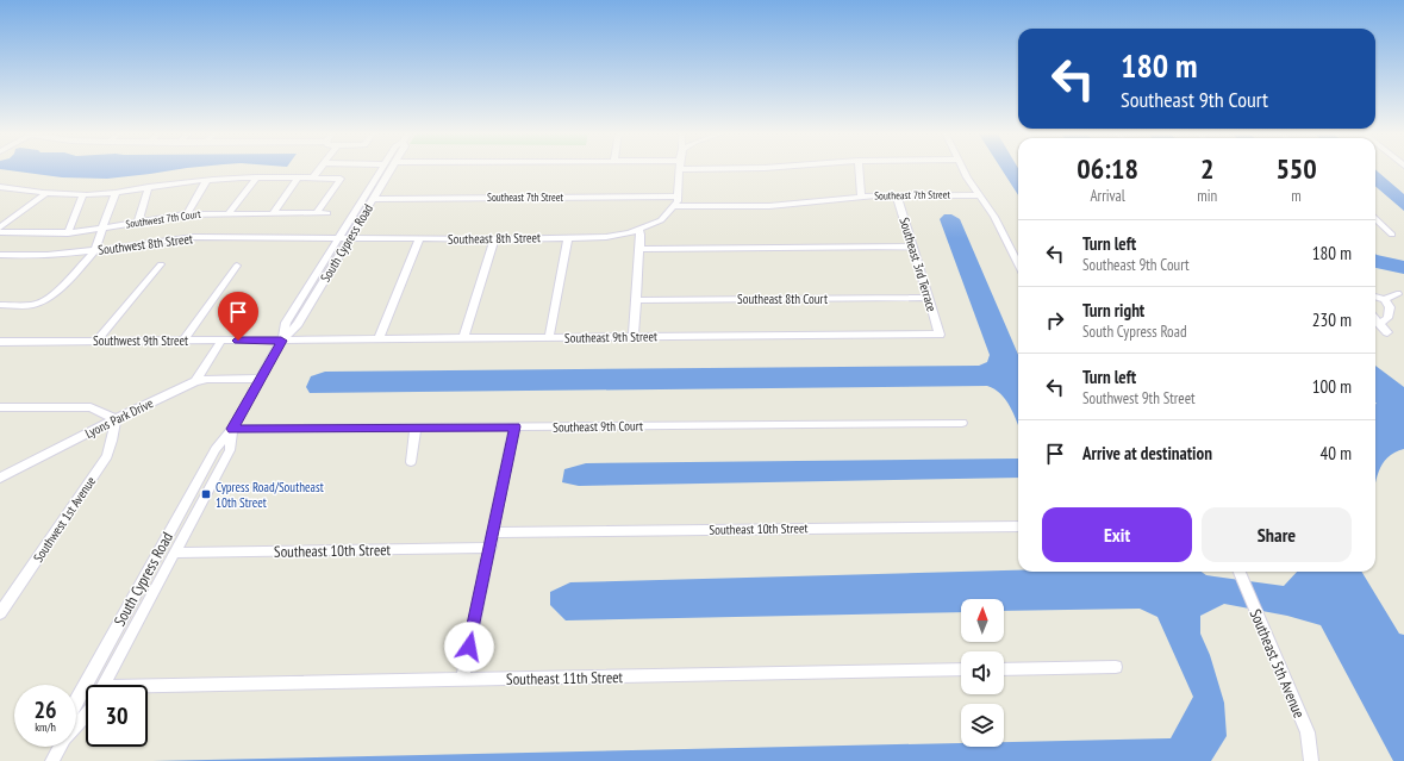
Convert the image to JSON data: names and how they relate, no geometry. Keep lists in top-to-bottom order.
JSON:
{
  "streets": {
    "street": [
      "Southeast 7th Street",
      "Southwest 7th Court",
      "Southeast 8th Street",
      "South Cypress Road",
      "Southwest 8th Street",
      "Southeast 3rd Terrace",
      "Southeast 8th Court",
      "Southeast 9th Street",
      "Southwest 9th Street",
      "Lyons Park Drive",
      "Southeast 9th Court",
      "Southwest 1st Avenue",
      "Southeast 10th Street",
      "Southeast 5th Avenue",
      "Southeast 11th Street"
    ]
  },
  "crossings": [
    ["Southeast 7th Street", "Southeast 8th Street"],
    ["Southeast 7th Street", "South Cypress Road"],
    ["Southeast 7th Street", "Southeast 3rd Terrace"],
    ["Southeast 8th Street", "South Cypress Road"],
    ["Southeast 8th Street", "Southwest 8th Street"],
    ["South Cypress Road", "Southwest 8th Street"],
    ["South Cypress Road", "Southeast 9th Street"],
    ["South Cypress Road", "Southwest 9th Street"],
    ["South Cypress Road", "Southeast 9th Court"],
    ["South Cypress Road", "Southeast 10th Street"],
    ["Southeast 3rd Terrace", "Southeast 8th Court"],
    ["Southeast 3rd Terrace", "Southeast 9th Street"],
    ["Southeast 9th Street", "Southwest 9th Street"],
    ["Lyons Park Drive", "Southwest 1st Avenue"]
  ],
  "places": {
    "transit": ["Cypress Road/Southeast 10th Street"]
  },
  "north": "top",
  "page": {
    "turn": ["180 m", "Southeast 9th Court"],
    "eta": [
      "06:18",
      "Arrival",
      "2",
      "min",
      "550",
      "m"
    ],
    "list": [
      {
        "name": "Turn left",
        "note": "Southeast 9th Court",
        "value": "180 m"
      },
      {
        "name": "Turn right",
        "note": "South Cypress Road",
        "value": "230 m"
      },
      {
        "name": "Turn left",
        "note": "Southwest 9th Street",
        "value": "100 m"
      },
      {
        "name": "Arrive at destination",
        "value": "40 m"
      }
    ],
    "buttons": ["Exit", "Share"],
    "speed": "26 km/h",
    "limit": "30"
  }
}
